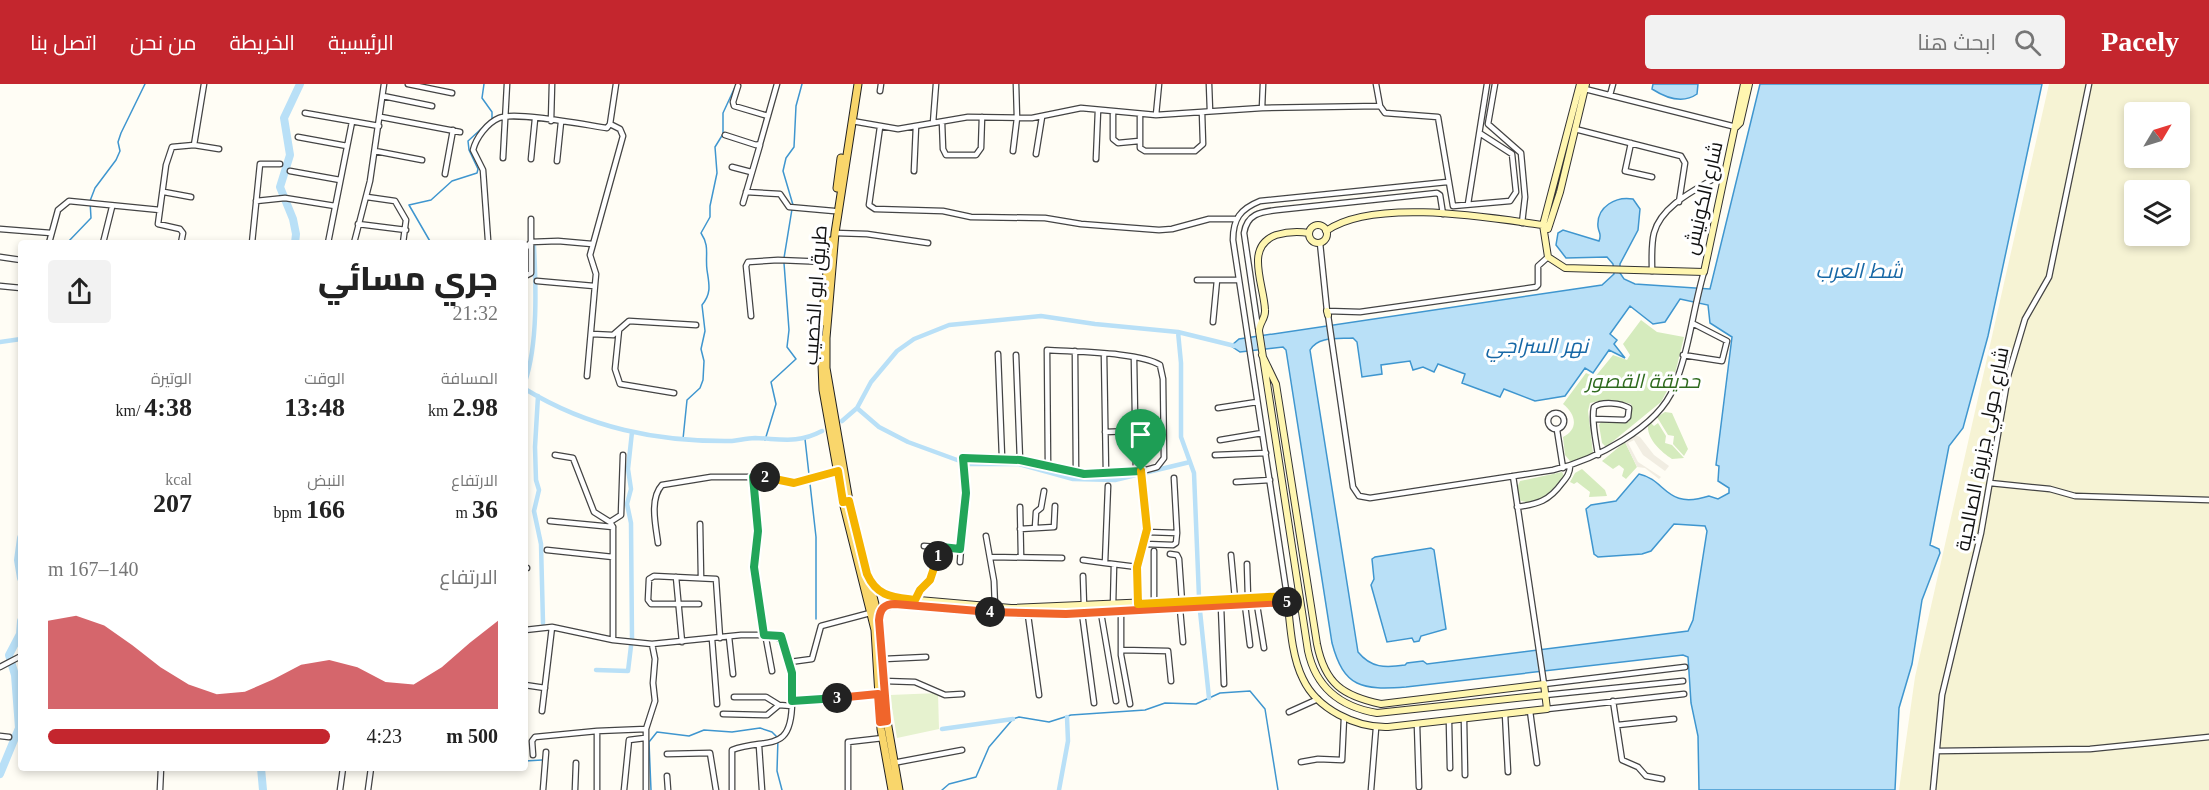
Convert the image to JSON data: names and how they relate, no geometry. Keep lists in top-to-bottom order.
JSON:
{
  "streets": {
    "main road": ["شارع الكونيش", "طريق ابو الخصيب"],
    "street": ["شارع حولي جزيرة الصالحية"]
  },
  "water": ["شط العرب", "نهر السراجي"],
  "parks": ["حديقة القصور"],
  "north": "top right",
  "page": {
    "header": "Pacely",
    "search": "ابحث هنا",
    "nav": [
      "الرئيسية",
      "الخريطة",
      "من نحن",
      "اتصل بنا"
    ],
    "heading": ["جري مسائي", "21:32"],
    "stats": [
      ["المسافة", "2.98 km"],
      ["الوقت", "13:48"],
      ["الوتيرة", "4:38 /km"],
      ["الارتفاع", "36 m"],
      ["النبض", "166 bpm"],
      ["kcal", "207"]
    ],
    "pins": [
      "2",
      "1",
      "5",
      "4",
      "3"
    ],
    "chart": ["الارتفاع", "140–167 m"],
    "list": [
      {
        "name": "500 m",
        "note": "4:23"
      }
    ]
  }
}
